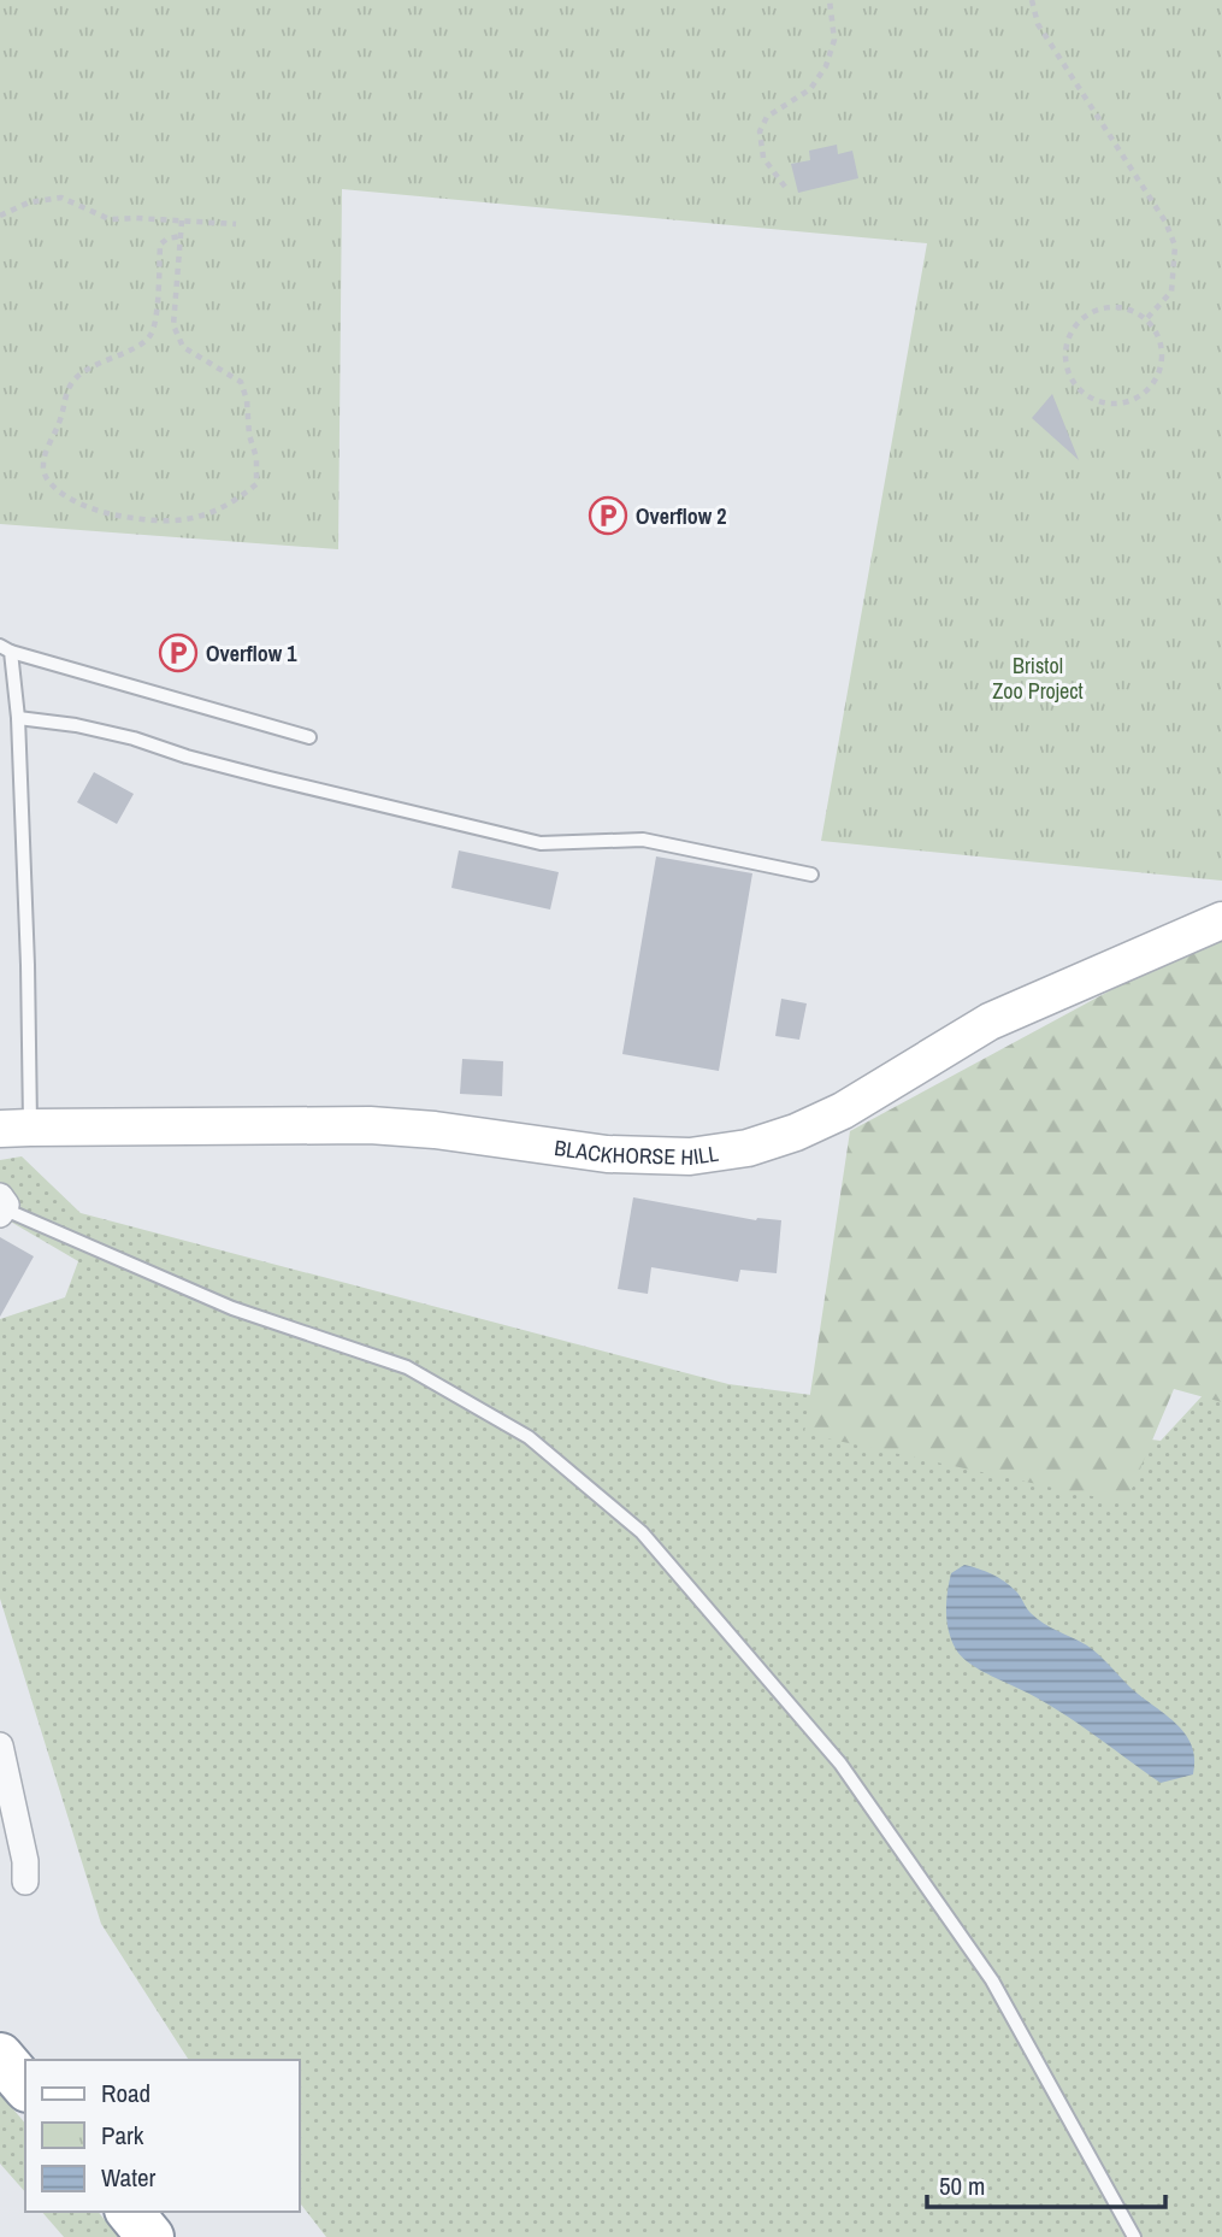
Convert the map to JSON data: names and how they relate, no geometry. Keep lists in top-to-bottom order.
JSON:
{
  "streets": {
    "main road": ["BLACKHORSE HILL"]
  },
  "parks": ["Bristol Zoo Project"],
  "places": {
    "parking": ["Overflow 2", "Overflow 1"]
  },
  "legend": ["Road", "Park", "Water"],
  "scale_bar": "50 m"
}
